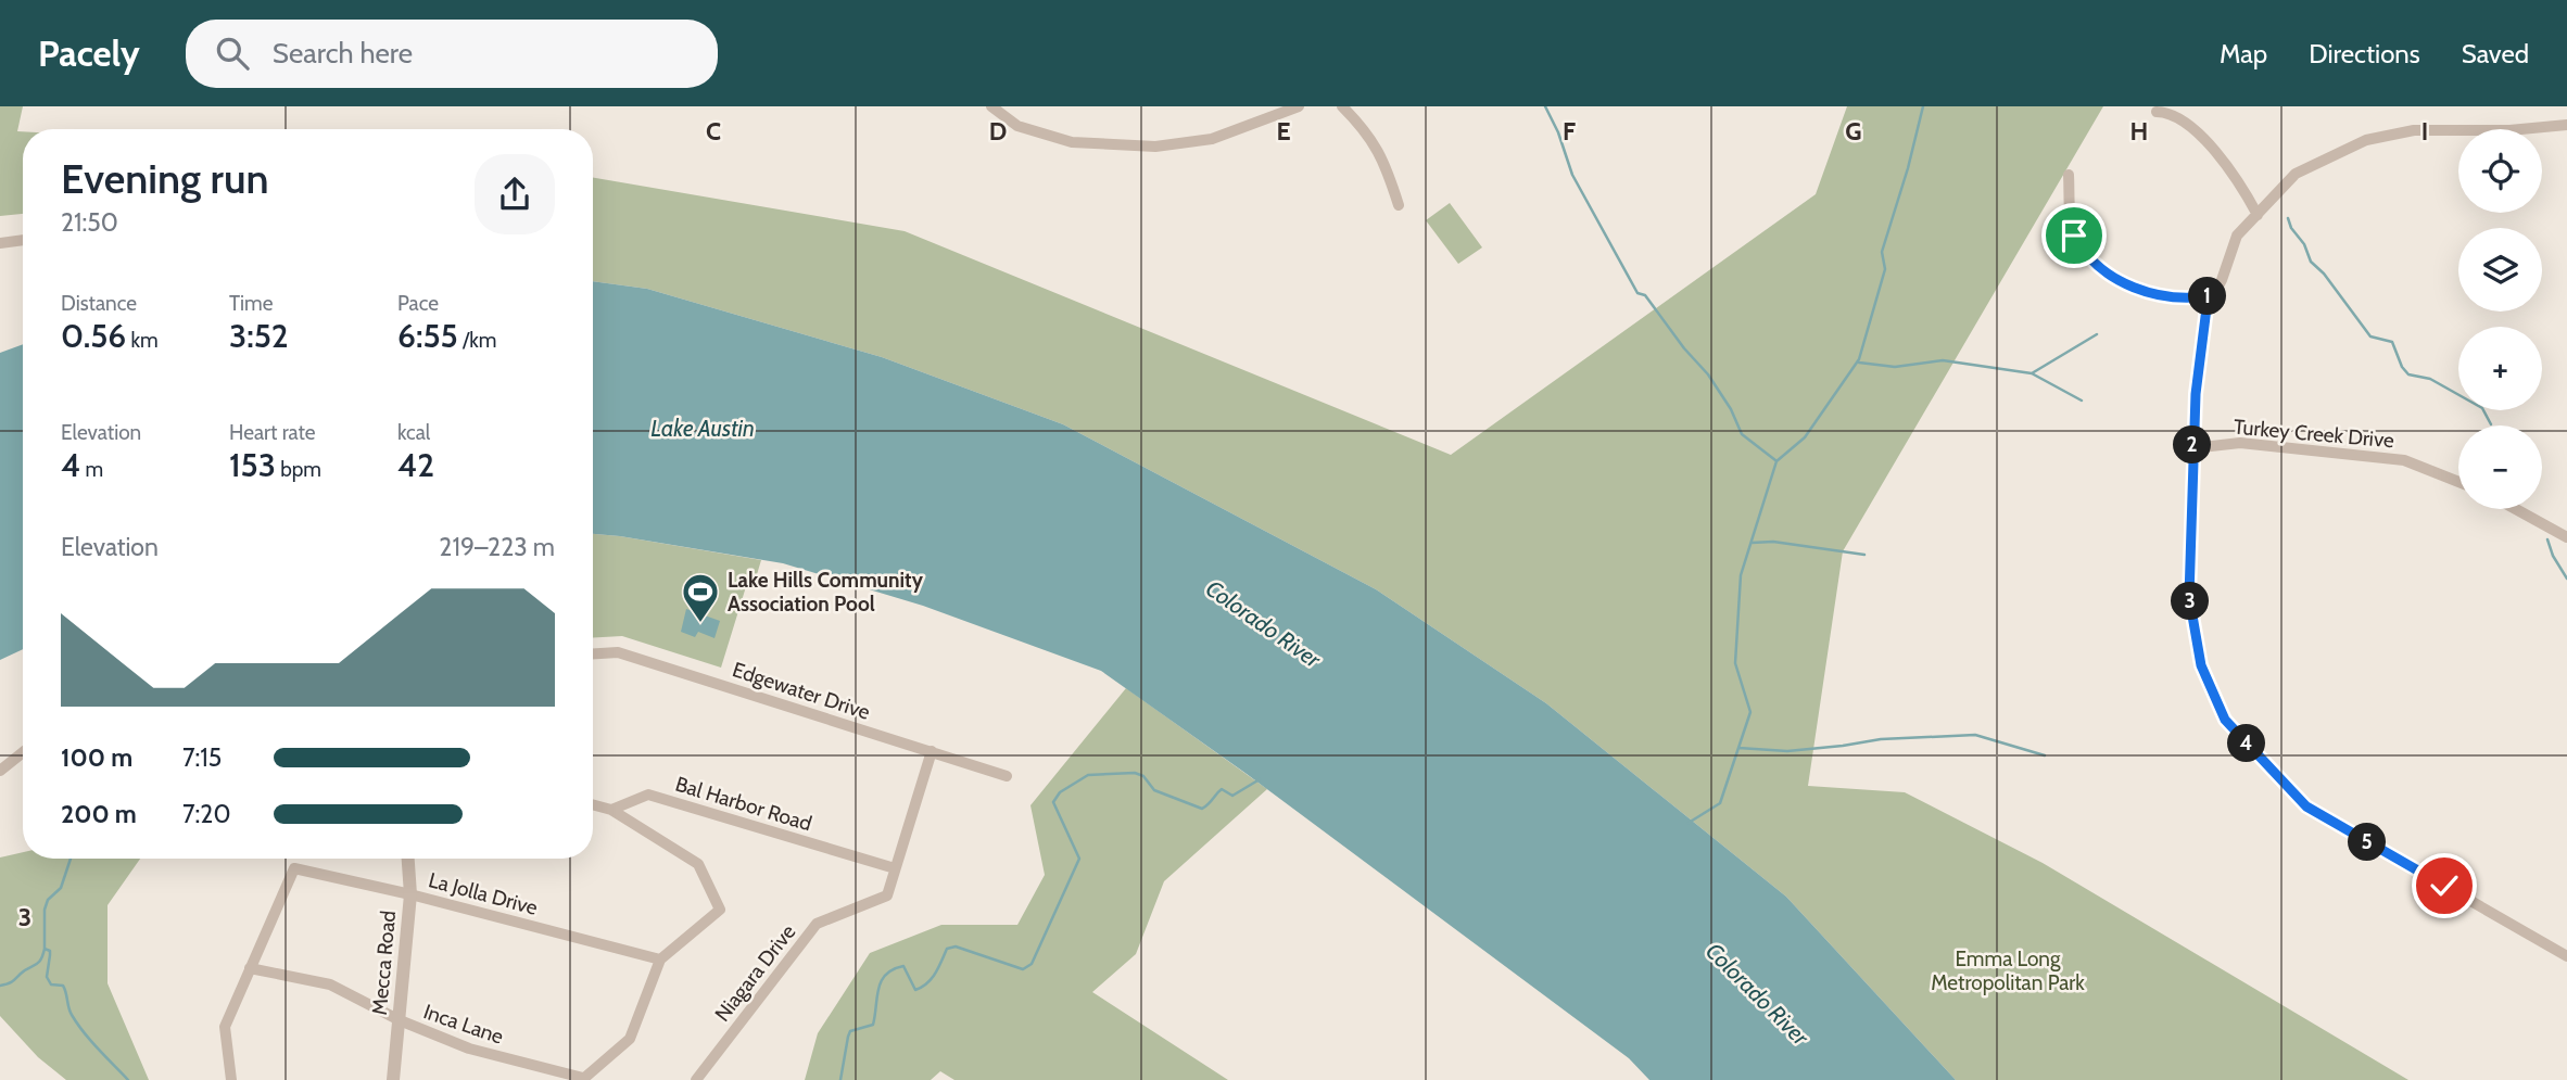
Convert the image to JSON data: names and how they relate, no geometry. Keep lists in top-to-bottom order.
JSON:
{
  "streets": {
    "street": [
      "Turkey Creek Drive",
      "Edgewater Drive",
      "Bal Harbor Road",
      "La Jolla Drive",
      "Mecca Road",
      "Niagara Drive",
      "Inca Lane"
    ]
  },
  "crossings": [
    ["Edgewater Drive", "Niagara Drive"],
    ["Bal Harbor Road", "Niagara Drive"],
    ["La Jolla Drive", "Mecca Road"],
    ["La Jolla Drive", "Inca Lane"],
    ["Mecca Road", "Inca Lane"]
  ],
  "water": ["Lake Austin", "Colorado River"],
  "parks": ["Emma Long Metropolitan Park"],
  "places": {
    "sports": ["Lake Hills Community Association Pool"]
  },
  "page": {
    "header": "Pacely",
    "search": "Search here",
    "nav": ["Map", "Directions", "Saved"],
    "map_buttons": ["+", "−"],
    "heading": ["Evening run", "21:50"],
    "stats": [
      ["Distance", "0.56 km"],
      ["Time", "3:52"],
      ["Pace", "6:55 /km"],
      ["Elevation", "4 m"],
      ["Heart rate", "153 bpm"],
      ["kcal", "42"]
    ],
    "pins": [
      "1",
      "2",
      "3",
      "4",
      "5"
    ],
    "chart": ["Elevation", "219–223 m"],
    "list": [
      {
        "name": "100 m",
        "note": "7:15"
      },
      {
        "name": "200 m",
        "note": "7:20"
      }
    ]
  },
  "grid": {
    "columns": [
      "C",
      "D",
      "E",
      "F",
      "G",
      "H",
      "I"
    ],
    "rows": ["3"]
  }
}
